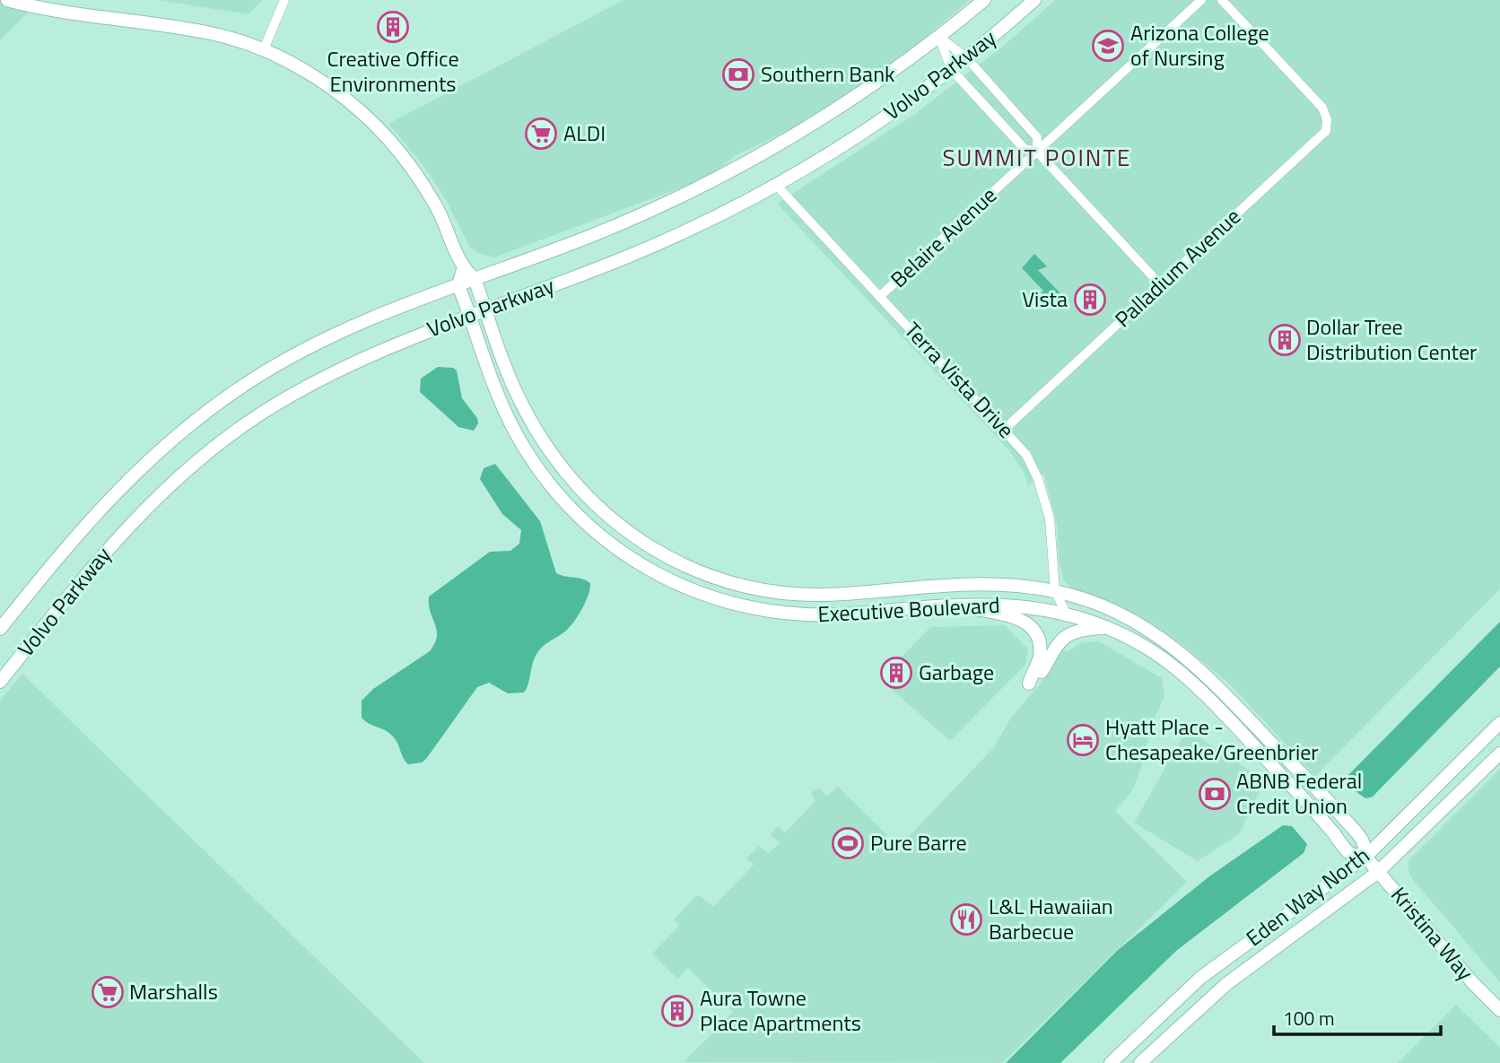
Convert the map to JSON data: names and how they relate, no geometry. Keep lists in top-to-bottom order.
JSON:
{
  "streets": {
    "street": [
      "Volvo Parkway",
      "Belaire Avenue",
      "Palladium Avenue",
      "Terra Vista Drive",
      "Executive Boulevard",
      "Eden Way North",
      "Kristina Way"
    ]
  },
  "crossings": [
    ["Volvo Parkway", "Terra Vista Drive"],
    ["Volvo Parkway", "Executive Boulevard"],
    ["Belaire Avenue", "Terra Vista Drive"],
    ["Palladium Avenue", "Terra Vista Drive"],
    ["Terra Vista Drive", "Executive Boulevard"],
    ["Executive Boulevard", "Eden Way North"],
    ["Executive Boulevard", "Kristina Way"],
    ["Eden Way North", "Kristina Way"]
  ],
  "districts": ["SUMMIT POINTE"],
  "places": {
    "building": [
      "Creative Office Environments",
      "Vista",
      "Dollar Tree Distribution Center",
      "Garbage",
      "Aura Towne Place Apartments"
    ],
    "school or university": ["Arizona College of Nursing"],
    "bank": ["Southern Bank", "ABNB Federal Credit Union"],
    "supermarket": ["ALDI", "Marshalls"],
    "hotel": ["Hyatt Place - Chesapeake/Greenbrier"],
    "sports": ["Pure Barre"],
    "restaurant": ["L&L Hawaiian Barbecue"]
  },
  "scale_bar": "100 m"
}
